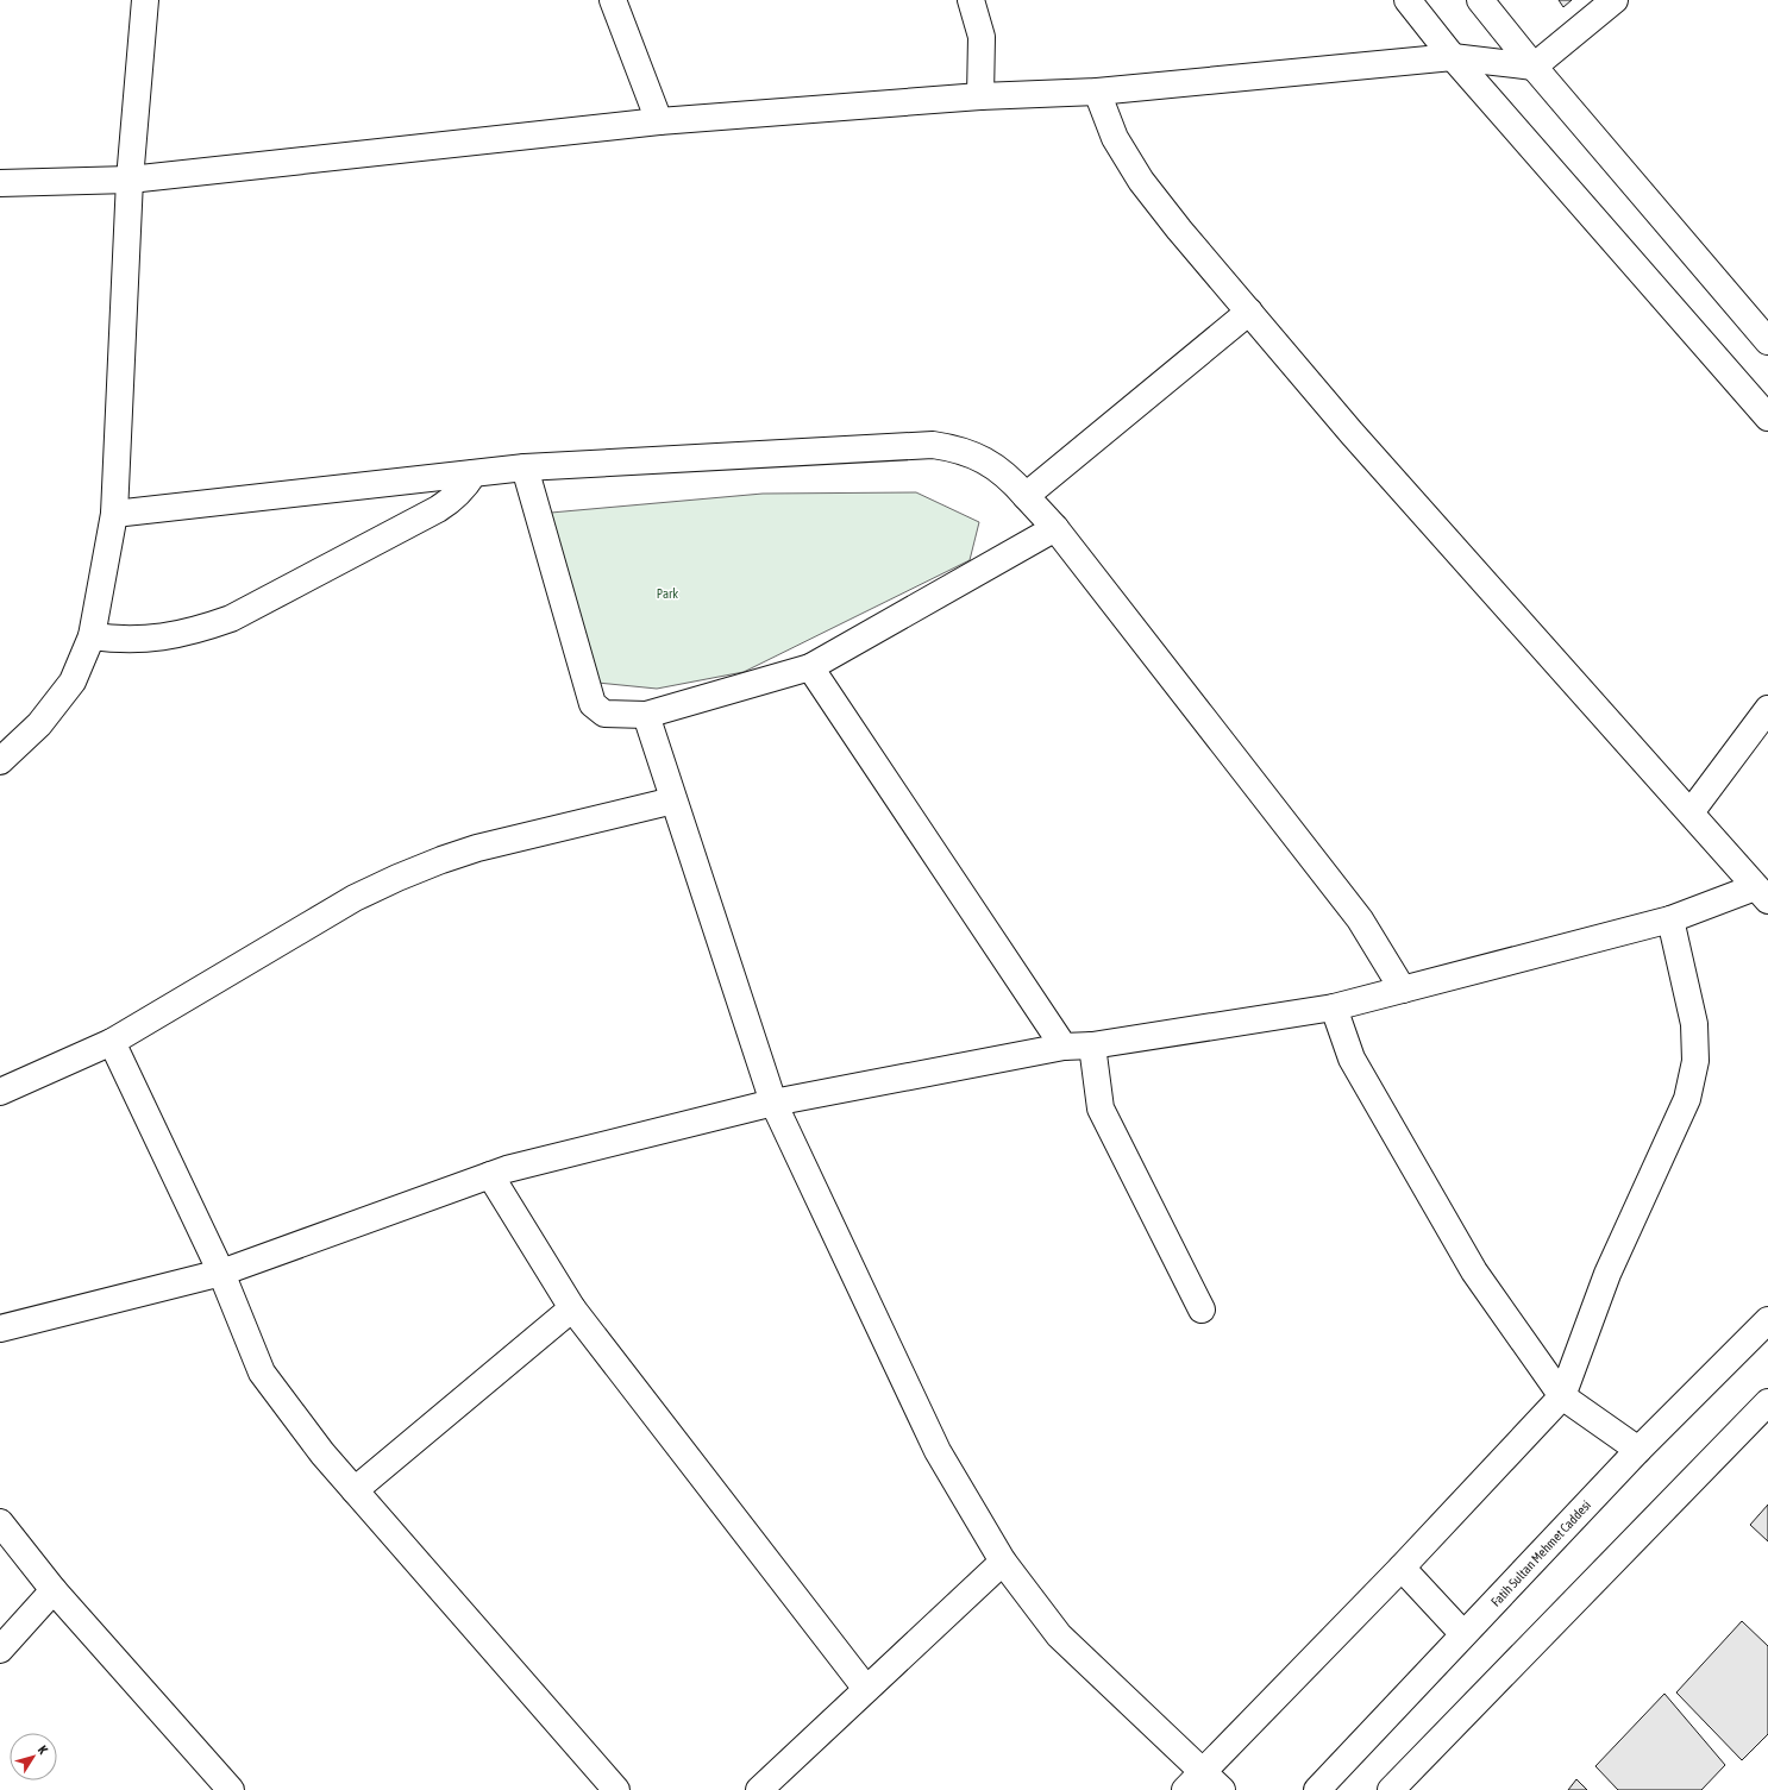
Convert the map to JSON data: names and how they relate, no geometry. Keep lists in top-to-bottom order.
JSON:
{
  "streets": {
    "street": ["Fatih Sultan Mehmet Caddesi"]
  },
  "parks": ["Park"],
  "north": "top right"
}
